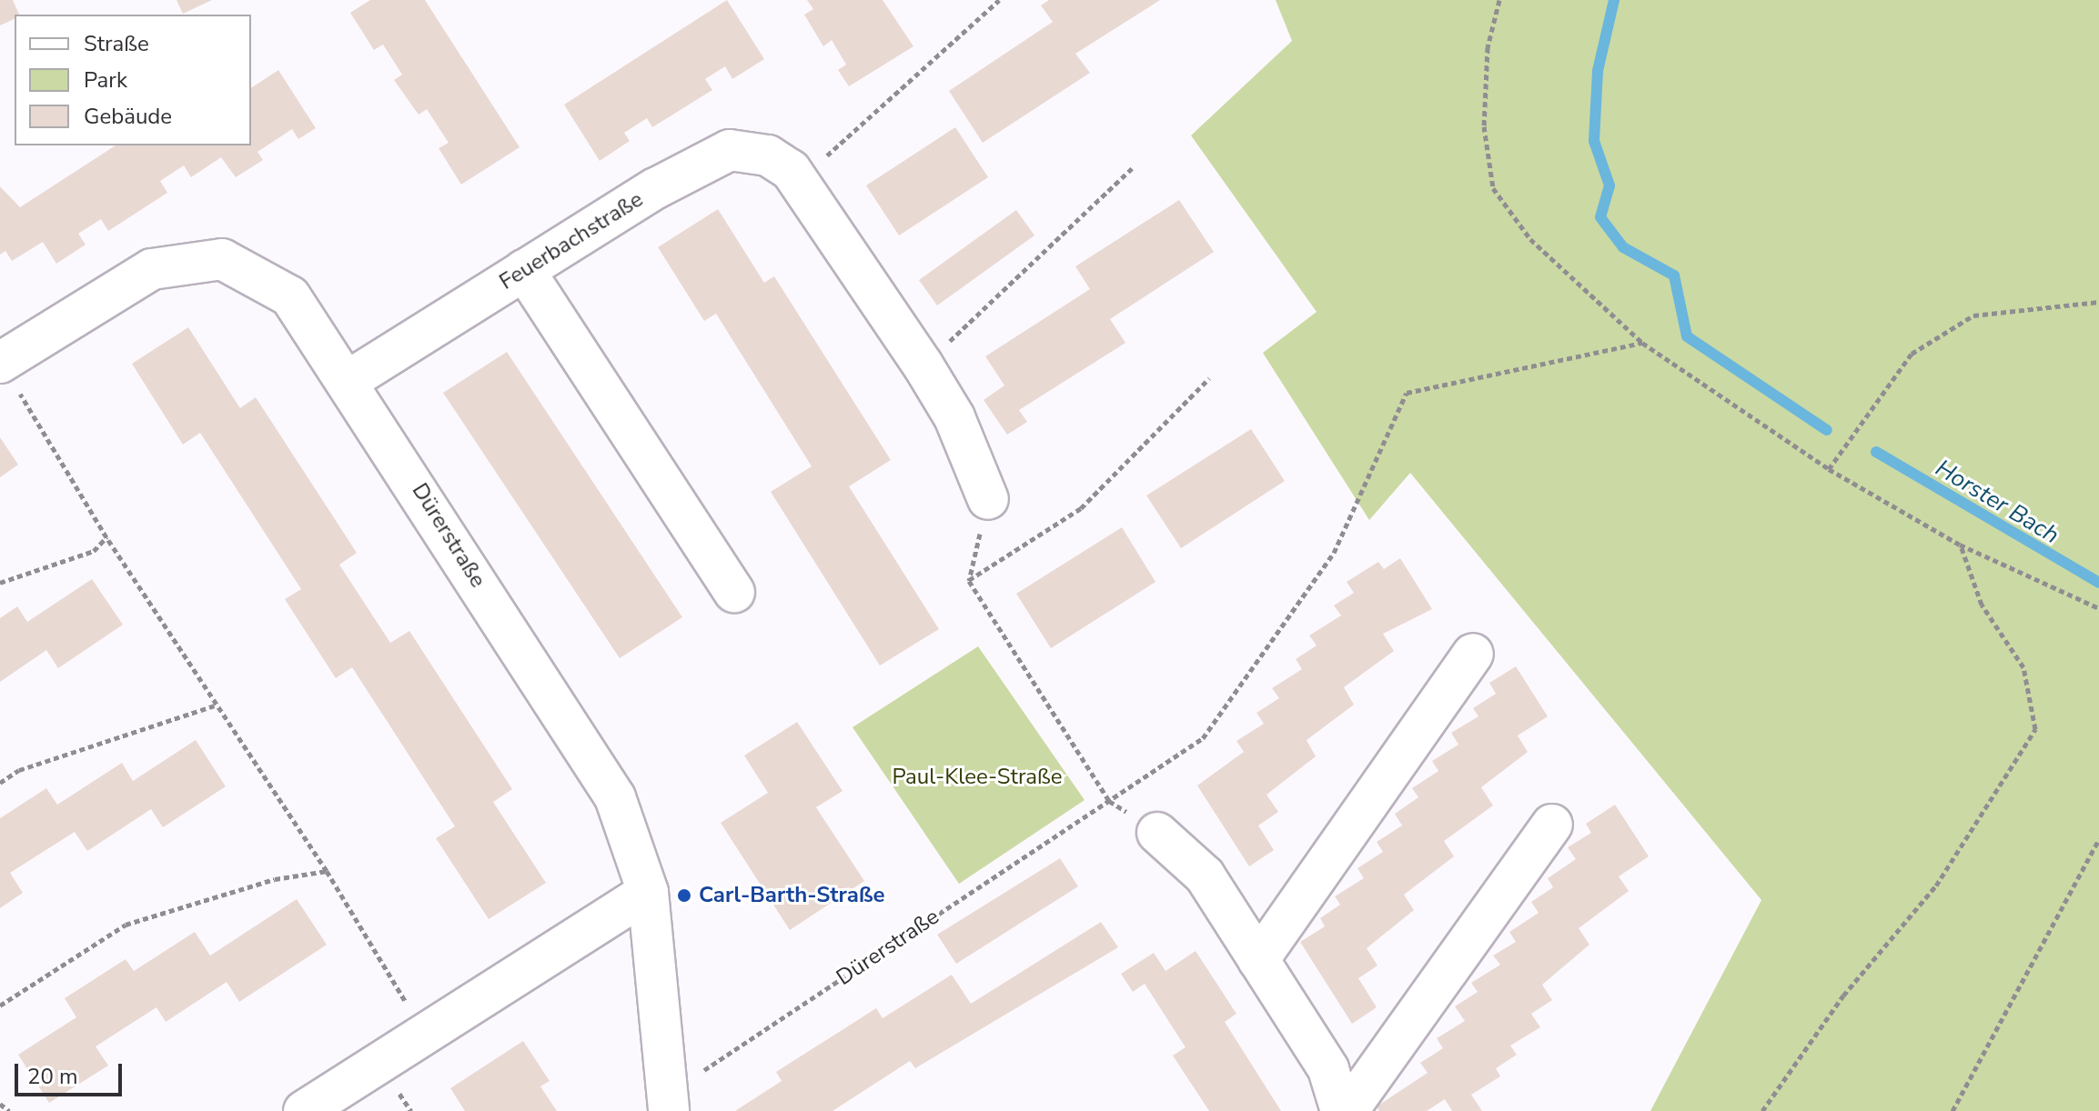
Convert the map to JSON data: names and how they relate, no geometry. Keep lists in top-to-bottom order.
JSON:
{
  "streets": {
    "street": ["Feuerbachstraße", "Dürerstraße"]
  },
  "crossings": [
    ["Feuerbachstraße", "Dürerstraße"]
  ],
  "water": ["Horster Bach"],
  "parks": ["Paul-Klee-Straße"],
  "places": ["Carl-Barth-Straße"],
  "legend": ["Straße", "Park", "Gebäude"],
  "scale_bar": "20 m"
}
